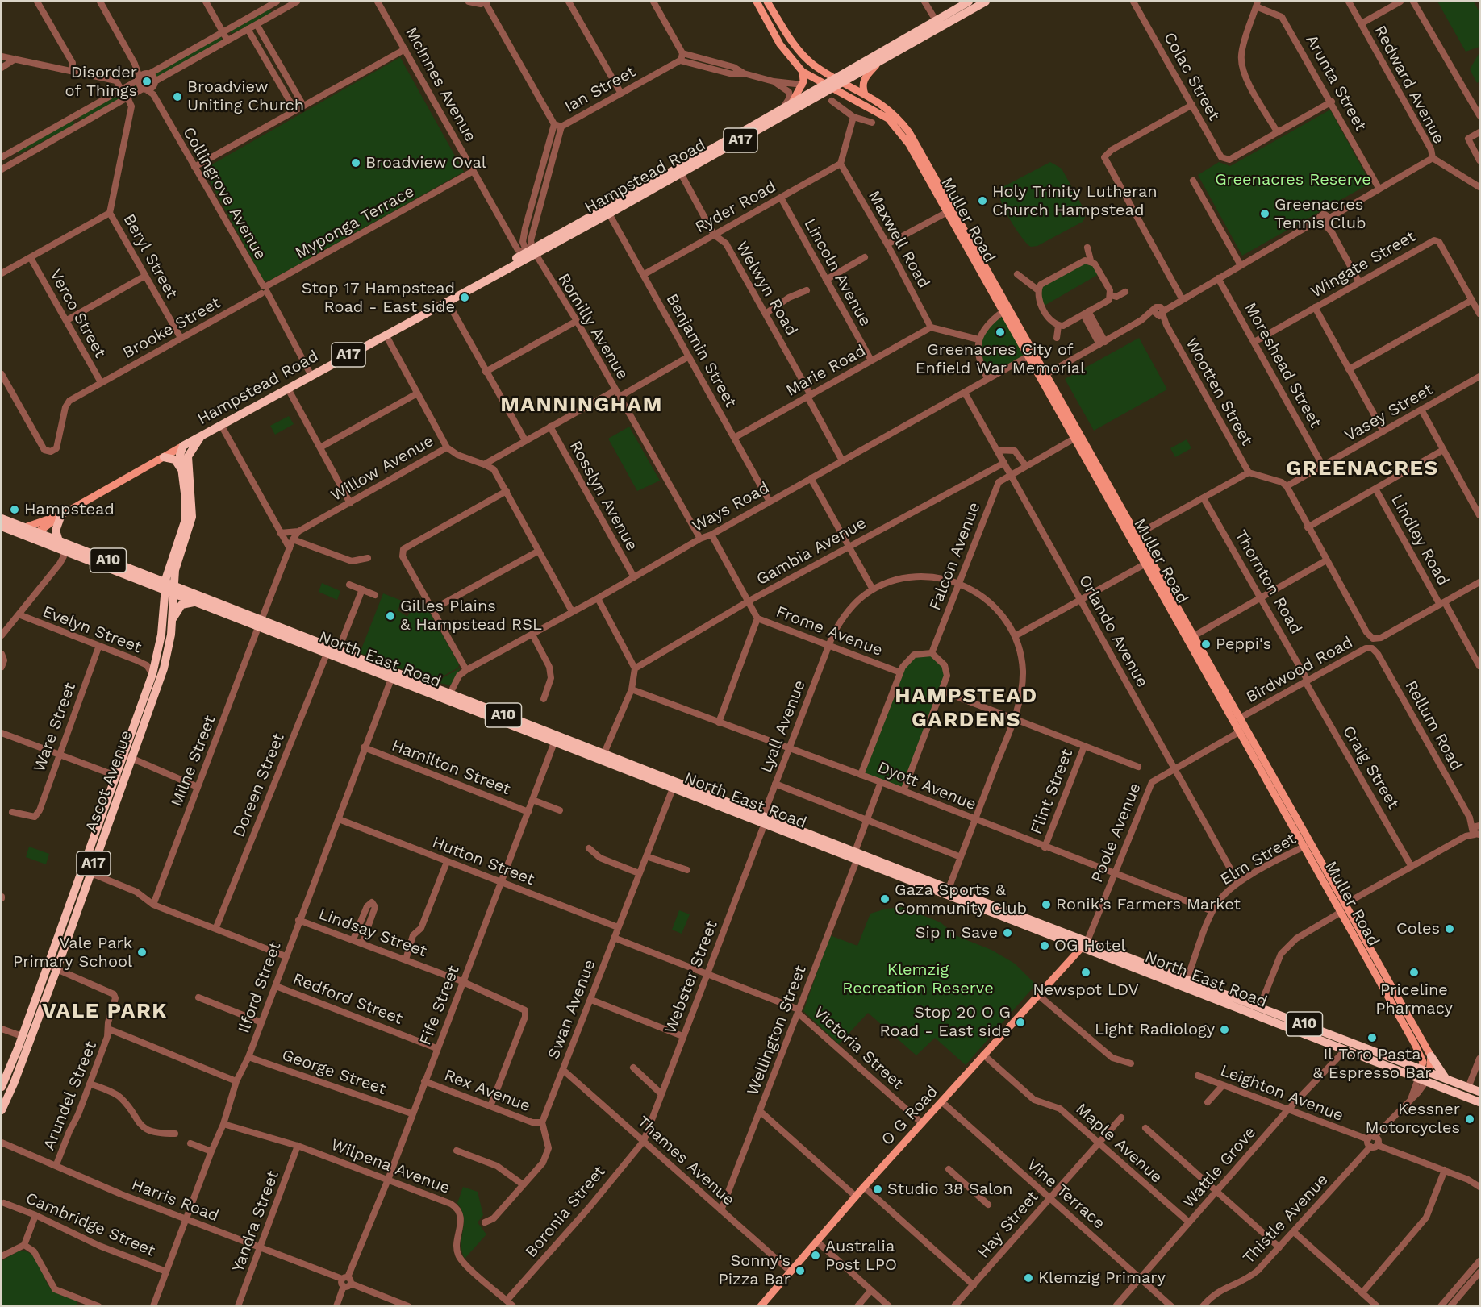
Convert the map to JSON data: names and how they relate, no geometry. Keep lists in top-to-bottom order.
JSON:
{
  "streets": {
    "highway": [
      "A17",
      "Hampstead Road",
      "A10",
      "North East Road",
      "Ascot Avenue"
    ],
    "main road": ["Muller Road", "O G Road"],
    "street": [
      "Colac Street",
      "Arunta Street",
      "McInnes Avenue",
      "Redward Avenue",
      "Ian Street",
      "Collingrove Avenue",
      "Ryder Road",
      "Myponga Terrace",
      "Maxwell Road",
      "Beryl Street",
      "Wingate Street",
      "Lincoln Avenue",
      "Welwyn Road",
      "Verco Street",
      "Romilly Avenue",
      "Brooke Street",
      "Benjamin Street",
      "Moreshead Street",
      "Marie Road",
      "Wootten Street",
      "Vasey Street",
      "Willow Avenue",
      "Rosslyn Avenue",
      "Ways Road",
      "Lindley Road",
      "Gambia Avenue",
      "Falcon Avenue",
      "Thornton Road",
      "Evelyn Street",
      "Frome Avenue",
      "Orlando Avenue",
      "Birdwood Road",
      "Rellum Road",
      "Lyall Avenue",
      "Ware Street",
      "Milne Street",
      "Hamilton Street",
      "Craig Street",
      "Doreen Street",
      "Dyott Avenue",
      "Flint Street",
      "Poole Avenue",
      "Elm Street",
      "Hutton Street",
      "Lindsay Street",
      "Webster Street",
      "Ilford Street",
      "Redford Street",
      "Fife Street",
      "Swan Avenue",
      "Wellington Street",
      "Victoria Street",
      "George Street",
      "Rex Avenue",
      "Leighton Avenue",
      "Arundel Street",
      "Maple Avenue",
      "Thames Avenue",
      "Wilpena Avenue",
      "Wattle Grove",
      "Vine Terrace",
      "Harris Road",
      "Boronia Street",
      "Thistle Avenue",
      "Yandra Street",
      "Cambridge Street",
      "Hay Street"
    ]
  },
  "crossings": [
    ["McInnes Avenue", "Ian Street"],
    ["McInnes Avenue", "Hampstead Road"],
    ["McInnes Avenue", "Myponga Terrace"],
    ["McInnes Avenue", "Romilly Avenue"],
    ["Ian Street", "Hampstead Road"],
    ["Ian Street", "Romilly Avenue"],
    ["A17", "Hampstead Road"],
    ["A17", "North East Road"],
    ["A17", "Ascot Avenue"],
    ["Hampstead Road", "Collingrove Avenue"],
    ["Hampstead Road", "Muller Road"],
    ["Hampstead Road", "Welwyn Road"],
    ["Hampstead Road", "Romilly Avenue"],
    ["Hampstead Road", "Benjamin Street"],
    ["Hampstead Road", "North East Road"],
    ["Collingrove Avenue", "Myponga Terrace"],
    ["Collingrove Avenue", "Brooke Street"],
    ["Ryder Road", "Maxwell Road"],
    ["Ryder Road", "Lincoln Avenue"],
    ["Ryder Road", "Welwyn Road"],
    ["Ryder Road", "Benjamin Street"],
    ["Muller Road", "Ways Road"],
    ["Muller Road", "North East Road"],
    ["Muller Road", "Birdwood Road"],
    ["Muller Road", "Poole Avenue"],
    ["Muller Road", "Elm Street"],
    ["Muller Road", "Thistle Avenue"],
    ["Myponga Terrace", "Brooke Street"],
    ["Maxwell Road", "Marie Road"],
    ["Beryl Street", "Brooke Street"],
    ["Wingate Street", "Moreshead Street"],
    ["Lincoln Avenue", "Marie Road"],
    ["Welwyn Road", "Marie Road"],
    ["Welwyn Road", "Ways Road"],
    ["Verco Street", "Brooke Street"],
    ["Romilly Avenue", "Ways Road"],
    ["Benjamin Street", "Marie Road"],
    ["Benjamin Street", "Ways Road"],
    ["Moreshead Street", "Vasey Street"],
    ["Willow Avenue", "North East Road"],
    ["Willow Avenue", "Milne Street"],
    ["Rosslyn Avenue", "Ways Road"],
    ["Ways Road", "Frome Avenue"],
    ["Ways Road", "Orlando Avenue"],
    ["Ways Road", "North East Road"],
    ["Lindley Road", "Birdwood Road"],
    ["Gambia Avenue", "Frome Avenue"],
    ["Gambia Avenue", "Orlando Avenue"],
    ["Falcon Avenue", "Orlando Avenue"],
    ["Falcon Avenue", "Lyall Avenue"],
    ["Thornton Road", "Birdwood Road"],
    ["Thornton Road", "Craig Street"],
    ["Evelyn Street", "Ware Street"],
    ["Evelyn Street", "Ascot Avenue"],
    ["Frome Avenue", "Lyall Avenue"],
    ["Orlando Avenue", "Poole Avenue"],
    ["Orlando Avenue", "Elm Street"],
    ["North East Road", "Lyall Avenue"],
    ["North East Road", "Milne Street"],
    ["North East Road", "Ascot Avenue"],
    ["North East Road", "Doreen Street"],
    ["North East Road", "Poole Avenue"],
    ["North East Road", "Elm Street"],
    ["North East Road", "Webster Street"],
    ["North East Road", "Ilford Street"],
    ["North East Road", "Fife Street"],
    ["North East Road", "Swan Avenue"],
    ["North East Road", "Wellington Street"],
    ["North East Road", "O G Road"],
    ["North East Road", "Wattle Grove"],
    ["North East Road", "Thistle Avenue"],
    ["Birdwood Road", "Rellum Road"],
    ["Birdwood Road", "Craig Street"],
    ["Lyall Avenue", "Dyott Avenue"],
    ["Lyall Avenue", "Webster Street"],
    ["Hamilton Street", "Ilford Street"],
    ["Hamilton Street", "Fife Street"],
    ["Ascot Avenue", "Arundel Street"],
    ["Dyott Avenue", "Flint Street"],
    ["Dyott Avenue", "Poole Avenue"],
    ["Dyott Avenue", "Elm Street"],
    ["Dyott Avenue", "Wellington Street"],
    ["Poole Avenue", "O G Road"],
    ["Hutton Street", "Ilford Street"],
    ["Hutton Street", "Fife Street"],
    ["Hutton Street", "Swan Avenue"],
    ["Lindsay Street", "Ilford Street"],
    ["Lindsay Street", "Fife Street"],
    ["Lindsay Street", "Rex Avenue"],
    ["Webster Street", "Thames Avenue"],
    ["Webster Street", "Boronia Street"],
    ["Ilford Street", "Redford Street"],
    ["Ilford Street", "George Street"],
    ["Ilford Street", "Wilpena Avenue"],
    ["Ilford Street", "Harris Road"],
    ["Ilford Street", "Cambridge Street"],
    ["Redford Street", "Fife Street"],
    ["Fife Street", "George Street"],
    ["Fife Street", "Rex Avenue"],
    ["Fife Street", "Wilpena Avenue"],
    ["Fife Street", "Harris Road"],
    ["Swan Avenue", "Rex Avenue"],
    ["Swan Avenue", "Thames Avenue"],
    ["Wellington Street", "Victoria Street"],
    ["Wellington Street", "Thames Avenue"],
    ["Victoria Street", "O G Road"],
    ["Leighton Avenue", "Wattle Grove"],
    ["Leighton Avenue", "Thistle Avenue"],
    ["Arundel Street", "Harris Road"],
    ["O G Road", "Maple Avenue"],
    ["O G Road", "Thames Avenue"],
    ["O G Road", "Vine Terrace"],
    ["Maple Avenue", "Wattle Grove"],
    ["Maple Avenue", "Hay Street"],
    ["Thames Avenue", "Boronia Street"],
    ["Wilpena Avenue", "Boronia Street"],
    ["Wilpena Avenue", "Yandra Street"],
    ["Wattle Grove", "Vine Terrace"],
    ["Vine Terrace", "Hay Street"],
    ["Harris Road", "Yandra Street"]
  ],
  "districts": [
    "MANNINGHAM",
    "GREENACRES",
    "HAMPSTEAD GARDENS",
    "VALE PARK"
  ],
  "parks": ["Greenacres Reserve", "Klemzig Recreation Reserve"],
  "places": [
    "Disorder of Things",
    "Broadview Uniting Church",
    "Broadview Oval",
    "Holy Trinity Lutheran Church Hampstead",
    "Greenacres Tennis Club",
    "Stop 17 Hampstead Road - East side",
    "Greenacres City of Enfield War Memorial",
    "Hampstead",
    "Gilles Plains & Hampstead RSL",
    "Peppi's",
    "Gaza Sports & Community Club",
    "Ronik’s Farmers Market",
    "Coles",
    "Sip n Save",
    "OG Hotel",
    "Vale Park Primary School",
    "Newspot LDV",
    "Priceline Pharmacy",
    "Stop 20 O G Road - East side",
    "Light Radiology",
    "Il Toro Pasta & Espresso Bar",
    "Kessner Motorcycles",
    "Studio 38 Salon",
    "Australia Post LPO",
    "Sonny's Pizza Bar",
    "Klemzig Primary"
  ]
}
